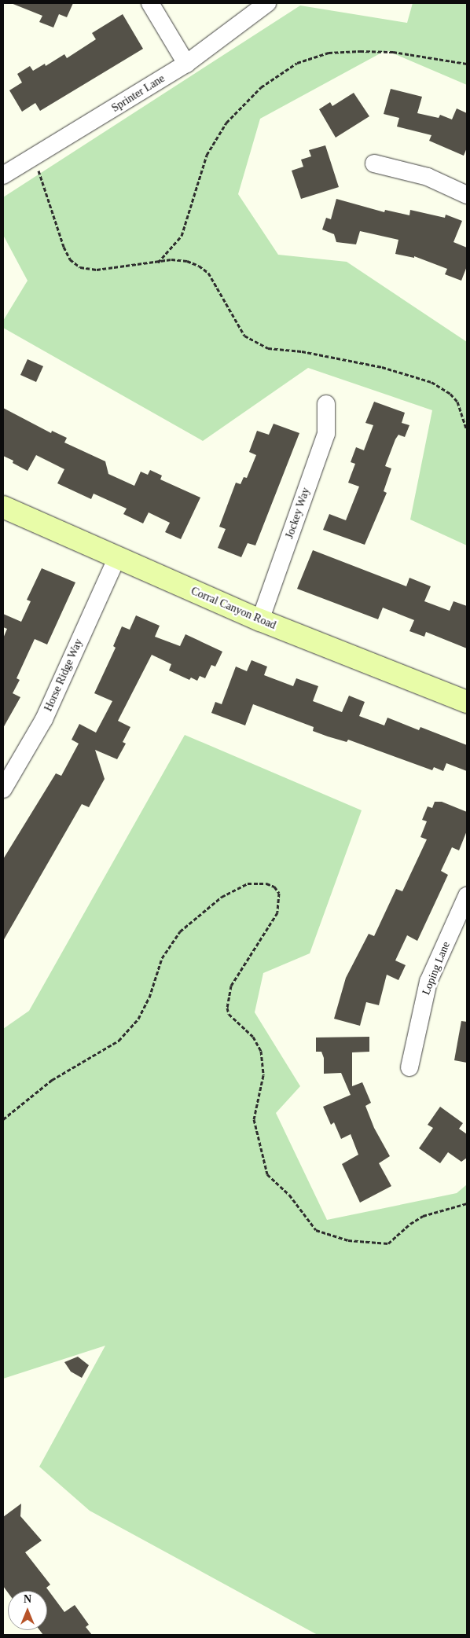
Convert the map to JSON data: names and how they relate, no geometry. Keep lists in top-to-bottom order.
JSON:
{
  "streets": {
    "main road": ["Corral Canyon Road"],
    "street": [
      "Sprinter Lane",
      "Jockey Way",
      "Horse Ridge Way",
      "Loping Lane"
    ]
  },
  "crossings": [
    ["Jockey Way", "Corral Canyon Road"],
    ["Corral Canyon Road", "Horse Ridge Way"]
  ],
  "north": "top"
}
